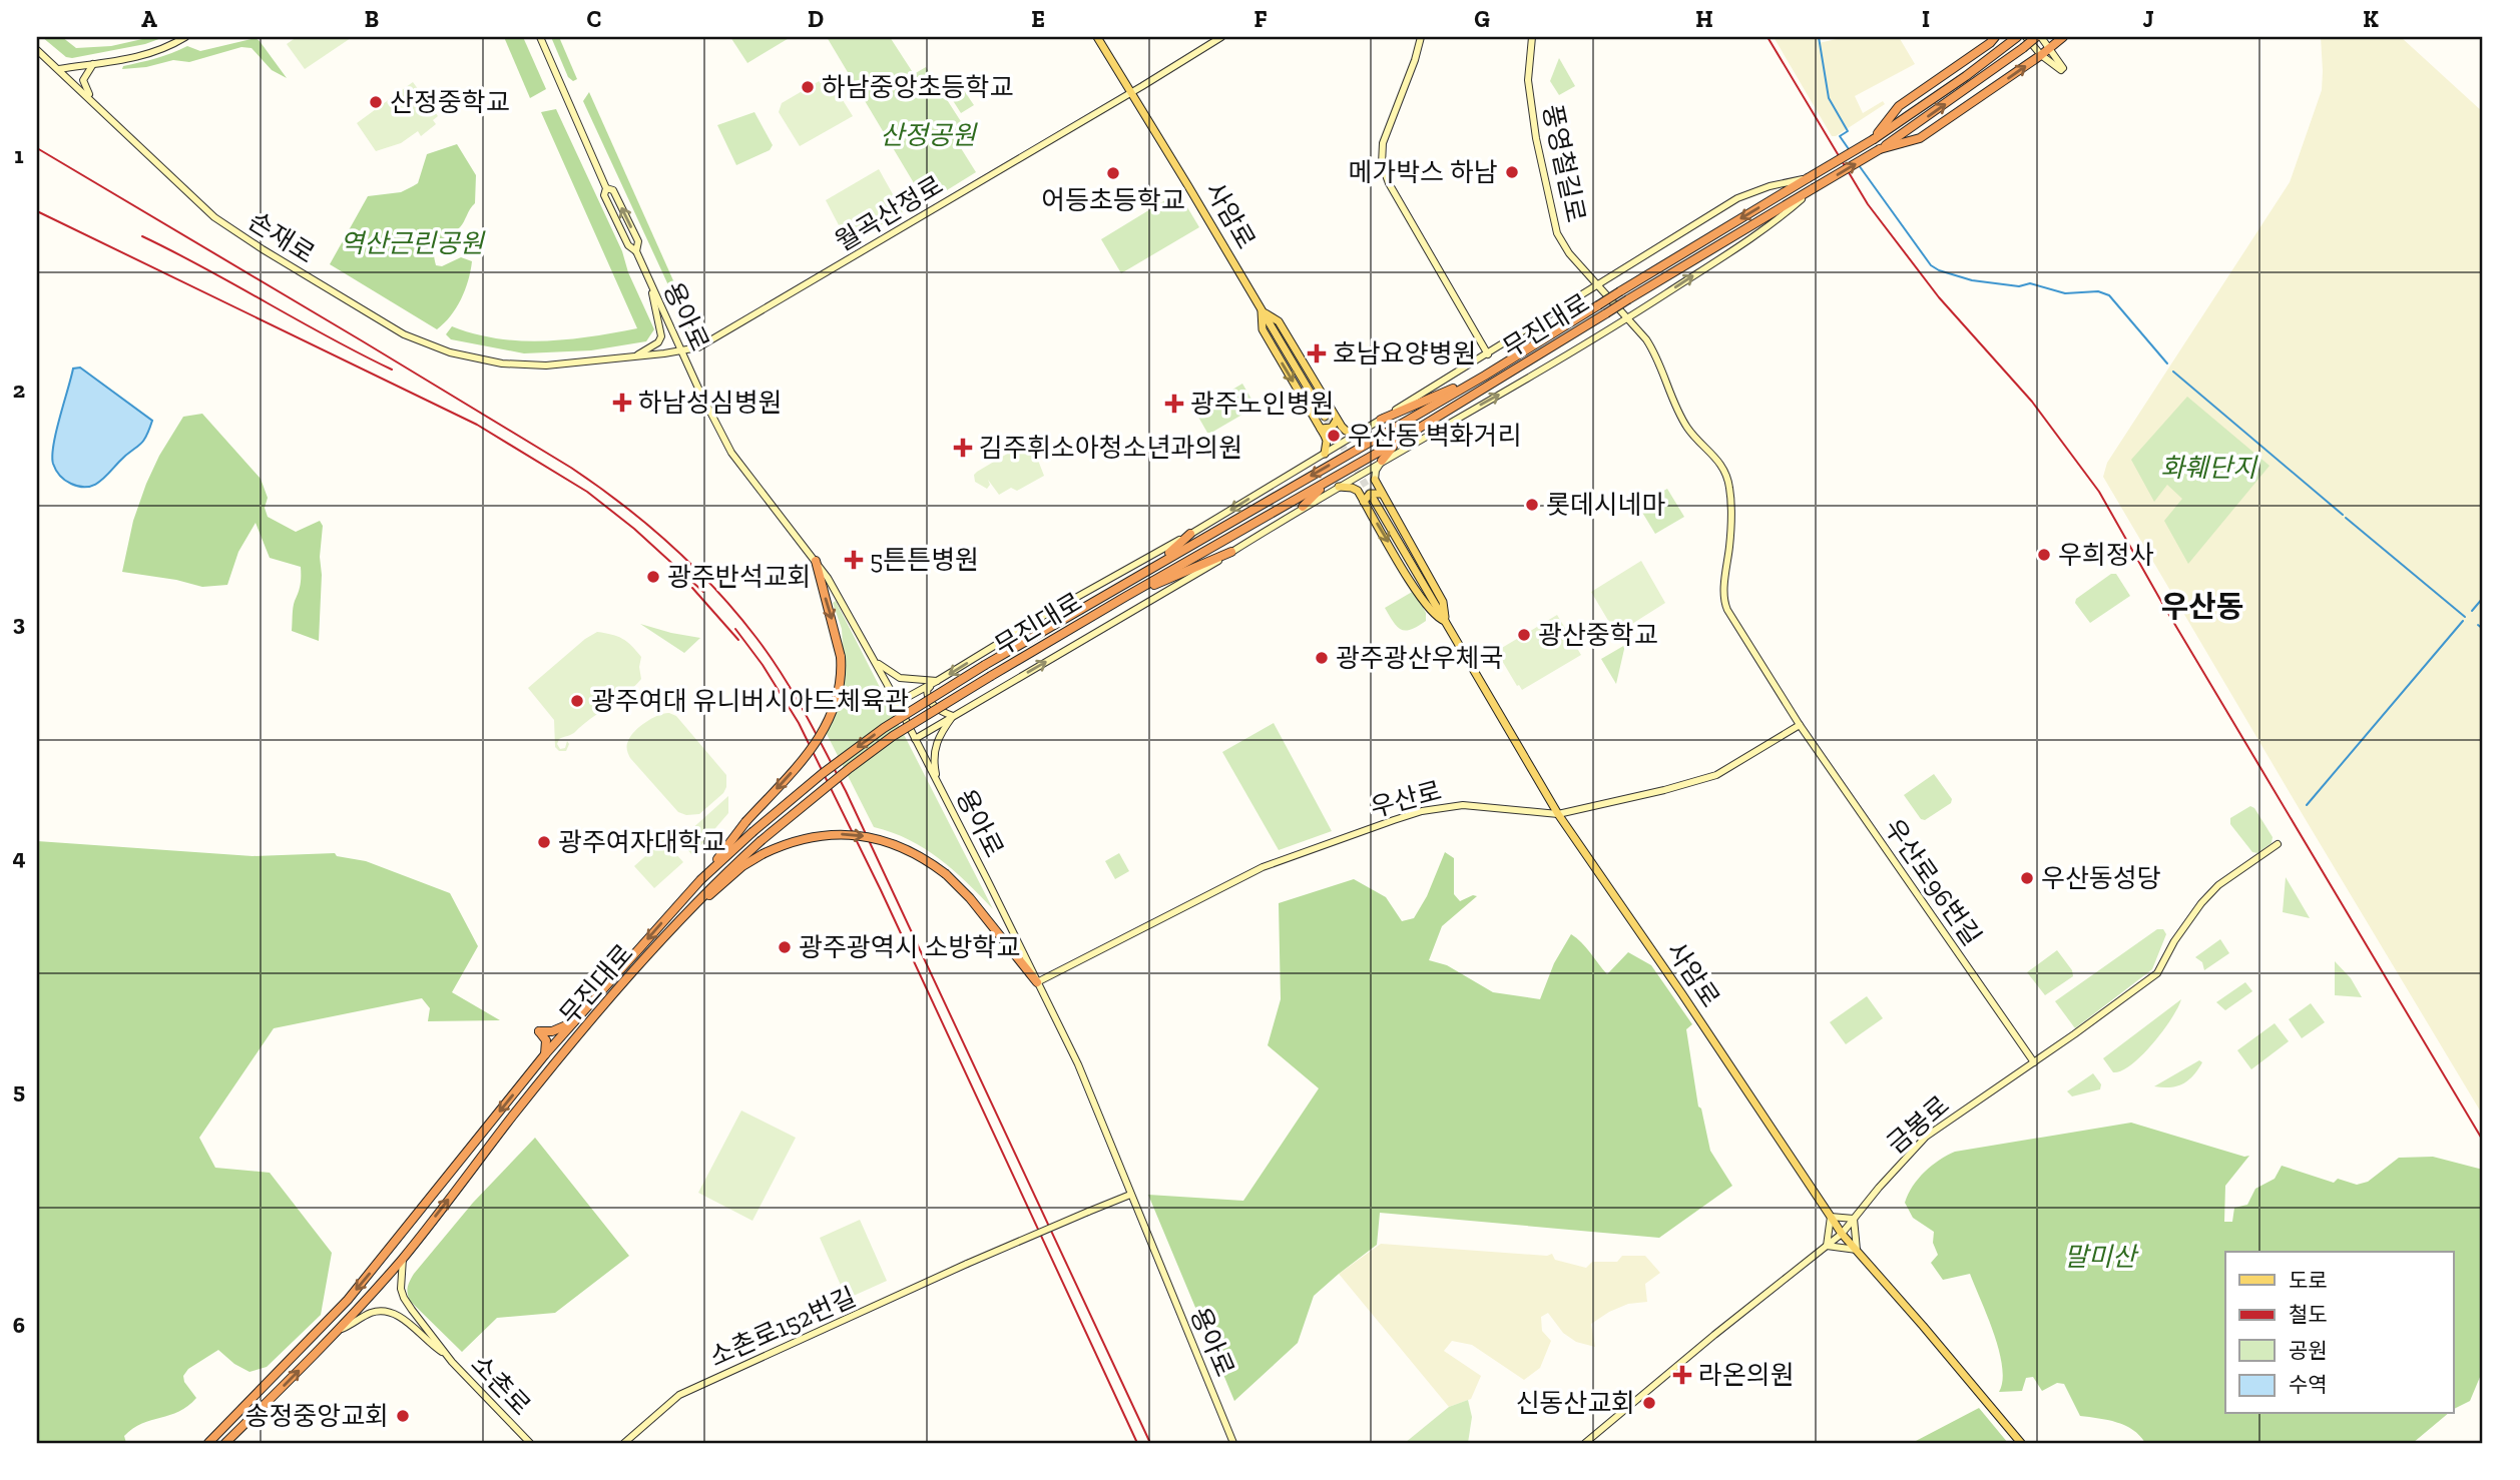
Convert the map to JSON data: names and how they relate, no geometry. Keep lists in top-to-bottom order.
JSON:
{
  "streets": {
    "highway": ["무진대로"],
    "main road": ["사암로"],
    "street": [
      "풍영철길로",
      "월곡산정로",
      "손재로",
      "용아로",
      "우산로",
      "우산로96번길",
      "금봉로",
      "소촌로152번길",
      "소촌로"
    ]
  },
  "crossings": [
    ["풍영철길로", "무진대로"],
    ["풍영철길로", "우산로96번길"],
    ["월곡산정로", "사암로"],
    ["월곡산정로", "손재로"],
    ["월곡산정로", "용아로"],
    ["사암로", "우산로"],
    ["사암로", "금봉로"],
    ["손재로", "용아로"],
    ["용아로", "무진대로"],
    ["용아로", "우산로"],
    ["용아로", "소촌로152번길"],
    ["무진대로", "우산로96번길"],
    ["우산로", "우산로96번길"],
    ["우산로96번길", "금봉로"]
  ],
  "districts": ["우산동"],
  "parks": [
    "산정공원",
    "역산근린공원",
    "화훼단지",
    "말미산"
  ],
  "places": {
    "other": [
      "하남중앙초등학교",
      "산정중학교",
      "메가박스 하남",
      "어등초등학교",
      "우산동 벽화거리",
      "롯데시네마",
      "우희정사",
      "광주반석교회",
      "광산중학교",
      "광주광산우체국",
      "광주여대 유니버시아드체육관",
      "광주여자대학교",
      "우산동성당",
      "광주광역시 소방학교",
      "신동산교회",
      "송정중앙교회"
    ],
    "health": [
      "호남요양병원",
      "하남성심병원",
      "광주노인병원",
      "김주휘소아청소년과의원",
      "5튼튼병원",
      "라온의원"
    ]
  },
  "legend": [
    "도로",
    "철도",
    "공원",
    "수역"
  ],
  "grid": {
    "columns": [
      "A",
      "B",
      "C",
      "D",
      "E",
      "F",
      "G",
      "H",
      "I",
      "J",
      "K"
    ],
    "rows": [
      "1",
      "2",
      "3",
      "4",
      "5",
      "6"
    ]
  }
}
